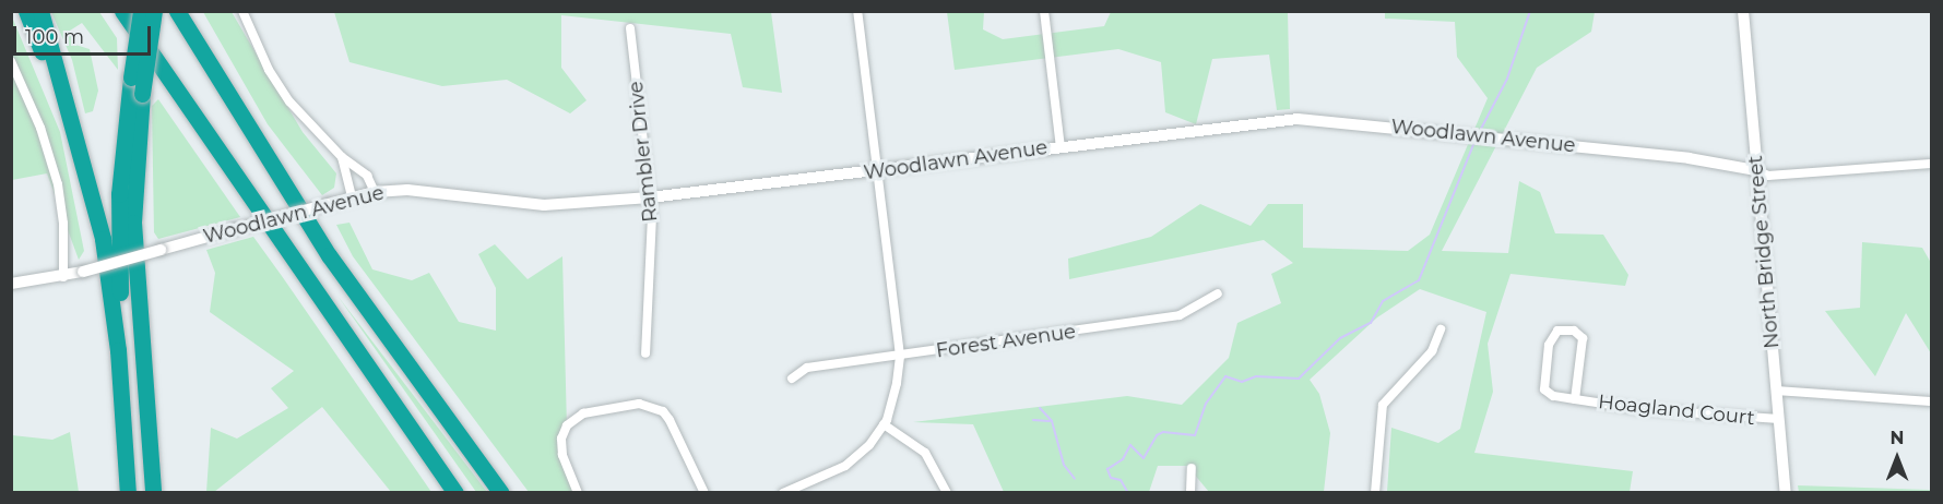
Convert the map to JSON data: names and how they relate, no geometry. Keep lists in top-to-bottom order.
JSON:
{
  "streets": {
    "street": [
      "Woodlawn Avenue",
      "Rambler Drive",
      "North Bridge Street",
      "Forest Avenue",
      "Hoagland Court"
    ]
  },
  "crossings": [
    ["Woodlawn Avenue", "Rambler Drive"],
    ["Woodlawn Avenue", "North Bridge Street"],
    ["North Bridge Street", "Hoagland Court"]
  ],
  "scale_bar": "100 m",
  "north": "top"
}
